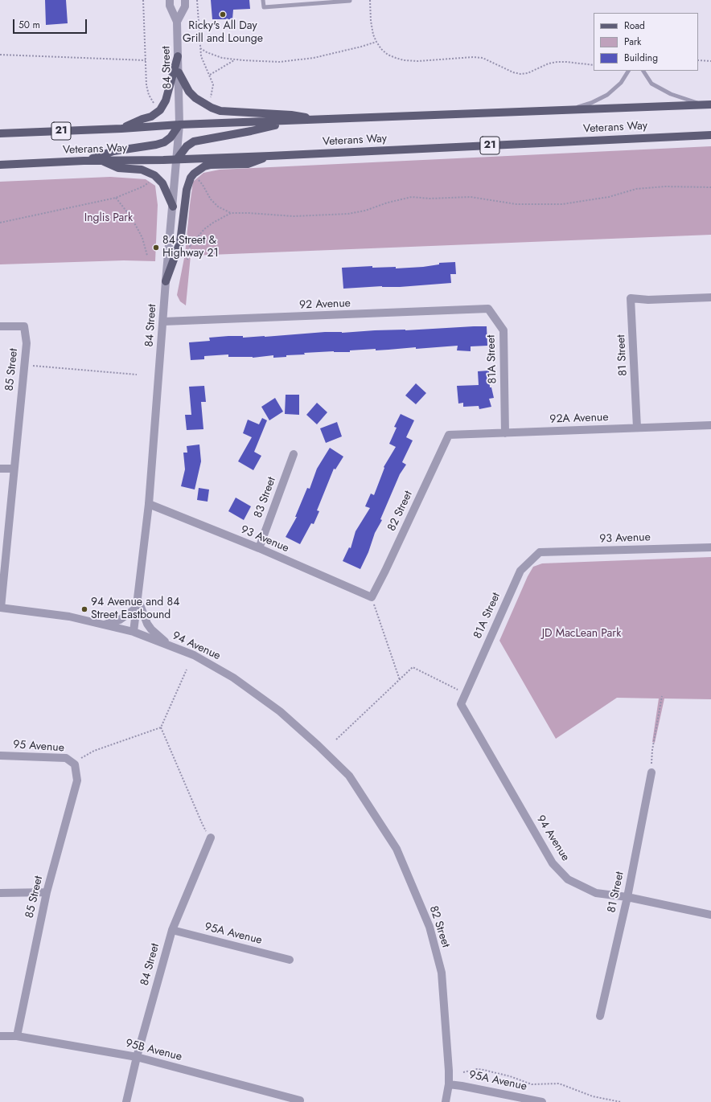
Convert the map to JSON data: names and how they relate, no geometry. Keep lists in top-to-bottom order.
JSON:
{
  "streets": {
    "main road": ["Veterans Way", "21"],
    "street": [
      "84 Street",
      "92 Avenue",
      "81 Street",
      "81A Street",
      "85 Street",
      "92A Avenue",
      "83 Street",
      "82 Street",
      "93 Avenue",
      "94 Avenue",
      "95 Avenue",
      "95A Avenue",
      "95B Avenue"
    ]
  },
  "crossings": [
    ["84 Street", "Veterans Way"],
    ["84 Street", "92 Avenue"],
    ["84 Street", "93 Avenue"],
    ["84 Street", "94 Avenue"],
    ["84 Street", "95A Avenue"],
    ["84 Street", "95B Avenue"],
    ["92 Avenue", "81A Street"],
    ["81 Street", "92A Avenue"],
    ["81 Street", "94 Avenue"],
    ["81A Street", "92A Avenue"],
    ["81A Street", "93 Avenue"],
    ["81A Street", "94 Avenue"],
    ["85 Street", "94 Avenue"],
    ["85 Street", "95 Avenue"],
    ["85 Street", "95B Avenue"],
    ["92A Avenue", "82 Street"],
    ["83 Street", "93 Avenue"],
    ["82 Street", "93 Avenue"],
    ["82 Street", "94 Avenue"],
    ["82 Street", "95A Avenue"]
  ],
  "parks": ["Inglis Park", "JD MacLean Park"],
  "places": ["Ricky's All Day Grill and Lounge", "84 Street & Highway 21", "94 Avenue and 84 Street Eastbound"],
  "legend": ["Road", "Park", "Building"],
  "scale_bar": "50 m"
}
